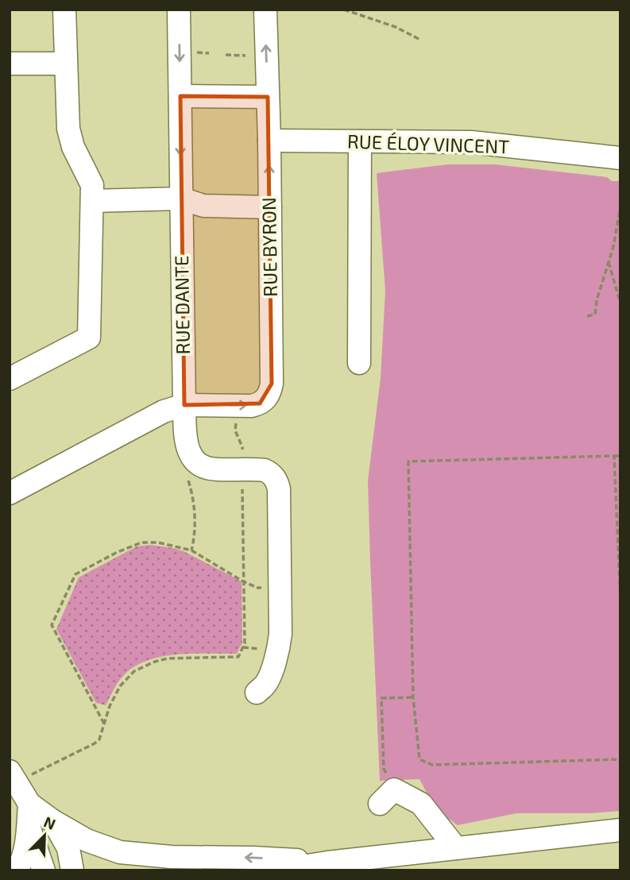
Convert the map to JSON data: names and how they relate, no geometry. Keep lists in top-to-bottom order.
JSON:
{
  "streets": {
    "street": ["RUE ÉLOY VINCENT", "RUE BYRON", "RUE DANTE"]
  },
  "crossings": [
    ["RUE ÉLOY VINCENT", "RUE BYRON"],
    ["RUE BYRON", "RUE DANTE"]
  ],
  "north": "top right"
}
